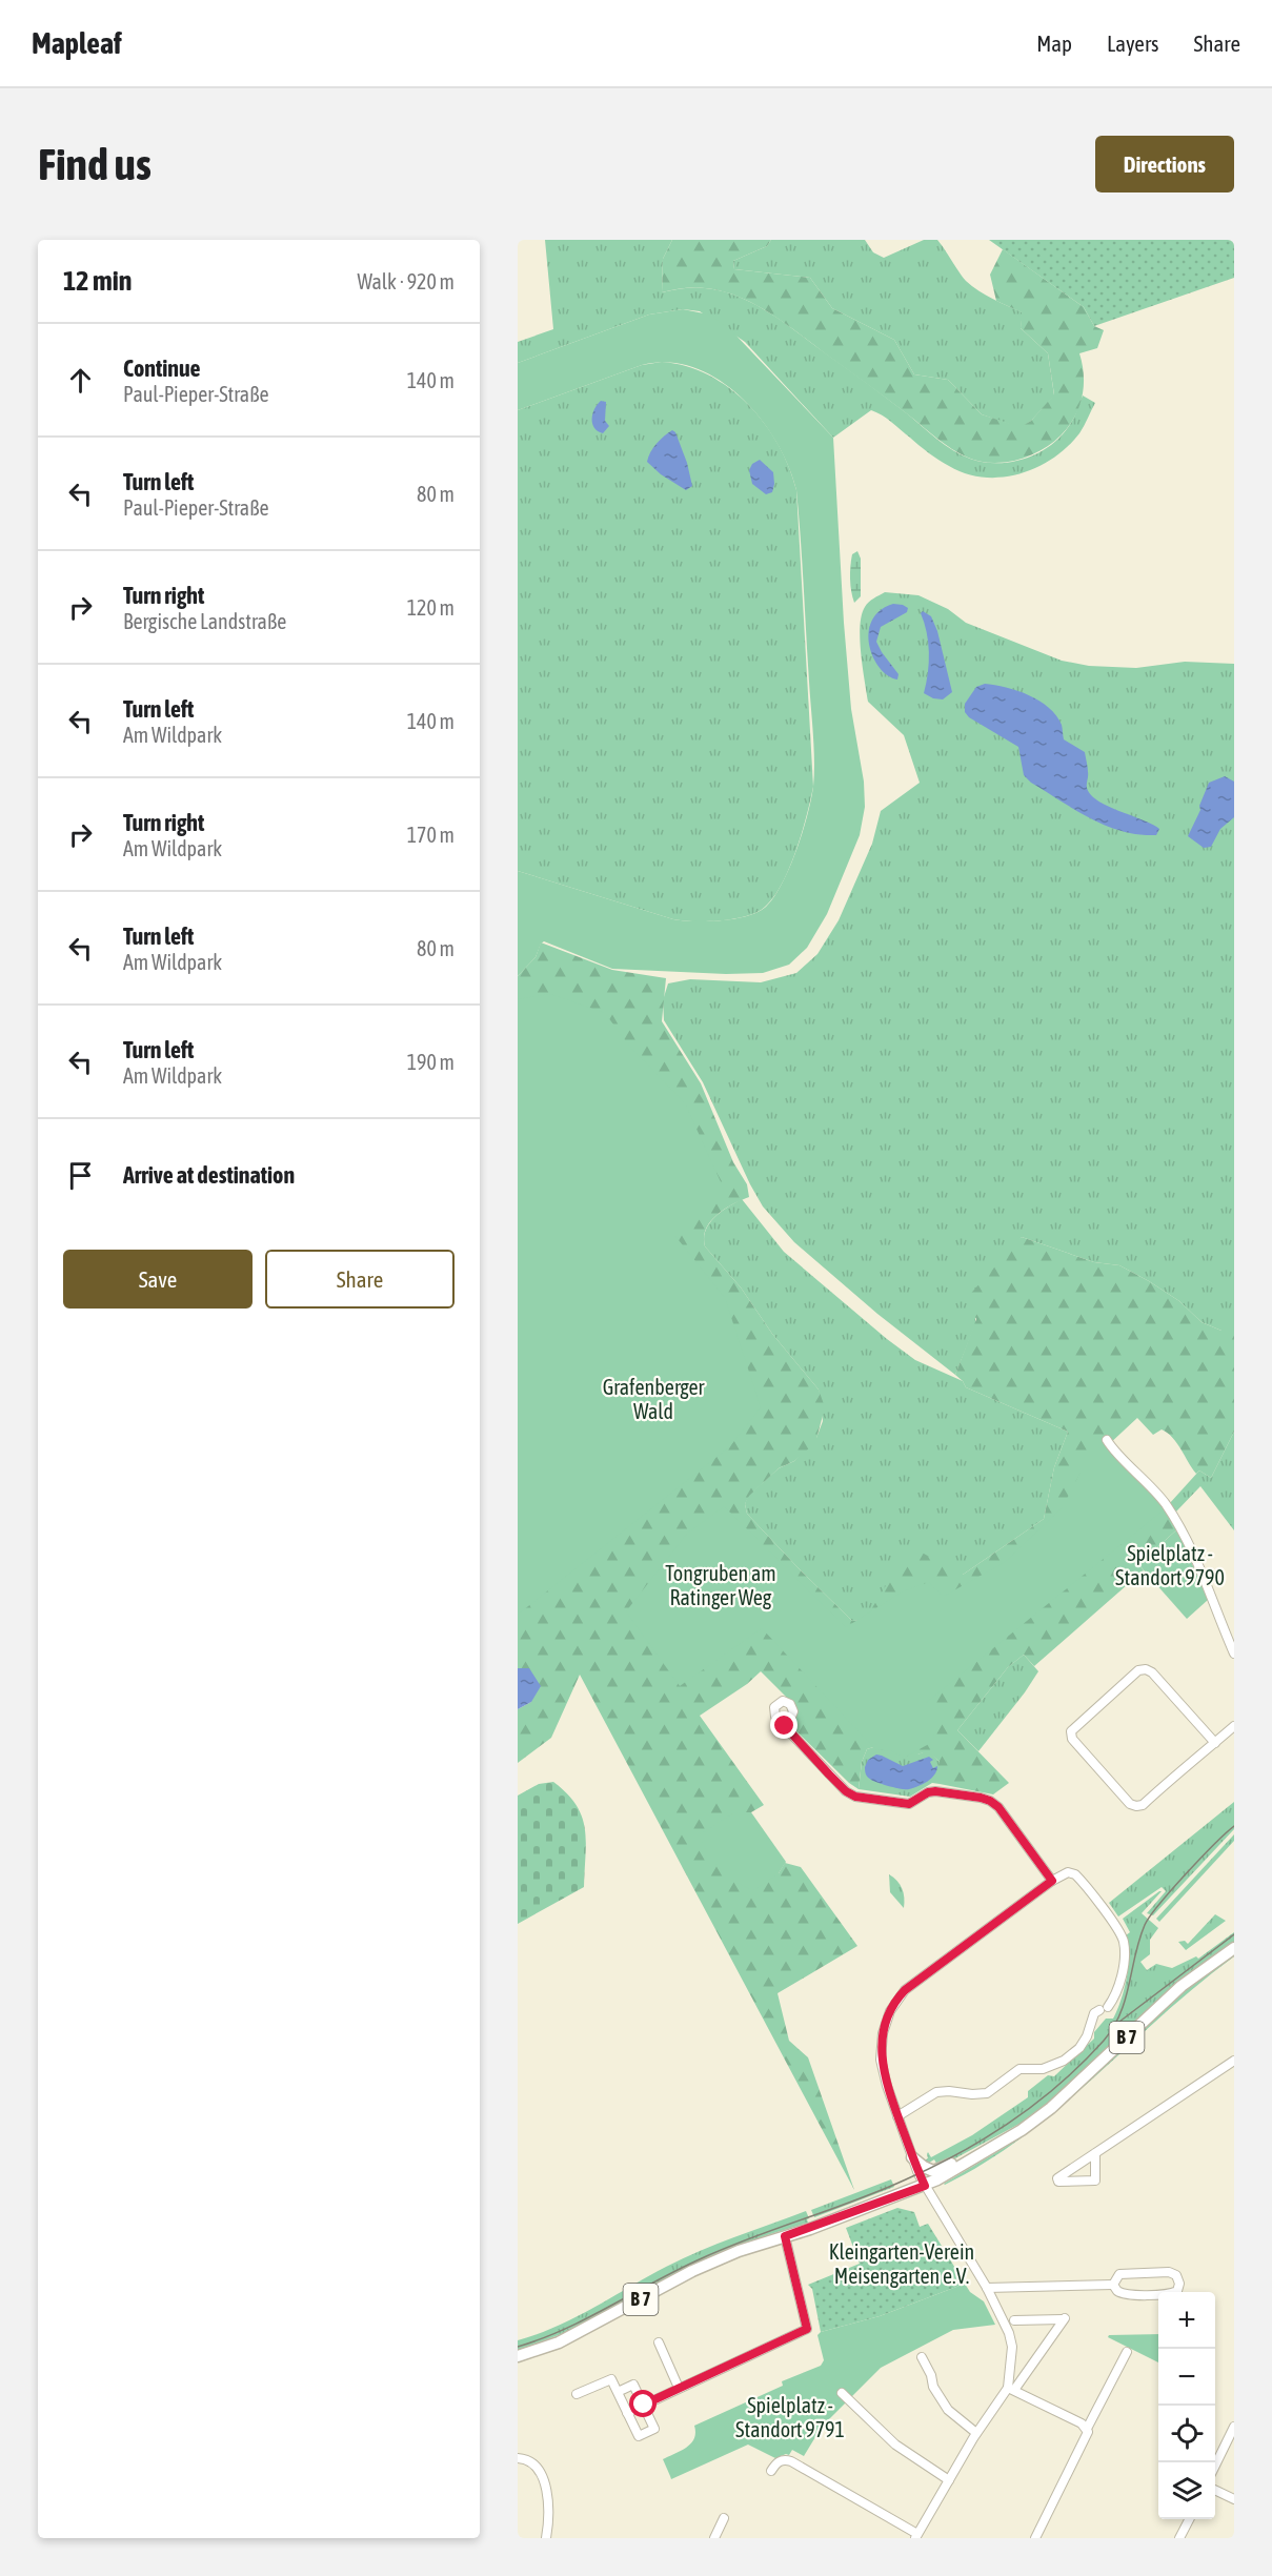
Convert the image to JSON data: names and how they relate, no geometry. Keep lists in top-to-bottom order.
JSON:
{
  "streets": {
    "main road": ["B 7"]
  },
  "parks": [
    "Grafenberger Wald",
    "Spielplatz - Standort 9790",
    "Tongruben am Ratinger Weg",
    "Kleingarten-Verein Meisengarten e.V.",
    "Spielplatz - Standort 9791"
  ],
  "page": {
    "header": "Mapleaf",
    "nav": ["Map", "Layers", "Share"],
    "buttons": [
      "Directions",
      ["Save", "Share"]
    ],
    "title": "Find us",
    "heading": ["12 min", "Walk · 920 m"],
    "list": [
      ["Continue", "Paul-Pieper-Straße", "140 m"],
      ["Turn left", "Paul-Pieper-Straße", "80 m"],
      ["Turn right", "Bergische Landstraße", "120 m"],
      ["Turn left", "Am Wildpark", "140 m"],
      ["Turn right", "Am Wildpark", "170 m"],
      ["Turn left", "Am Wildpark", "80 m"],
      ["Turn left", "Am Wildpark", "190 m"],
      "Arrive at destination"
    ],
    "map_buttons": ["+", "−"]
  }
}
